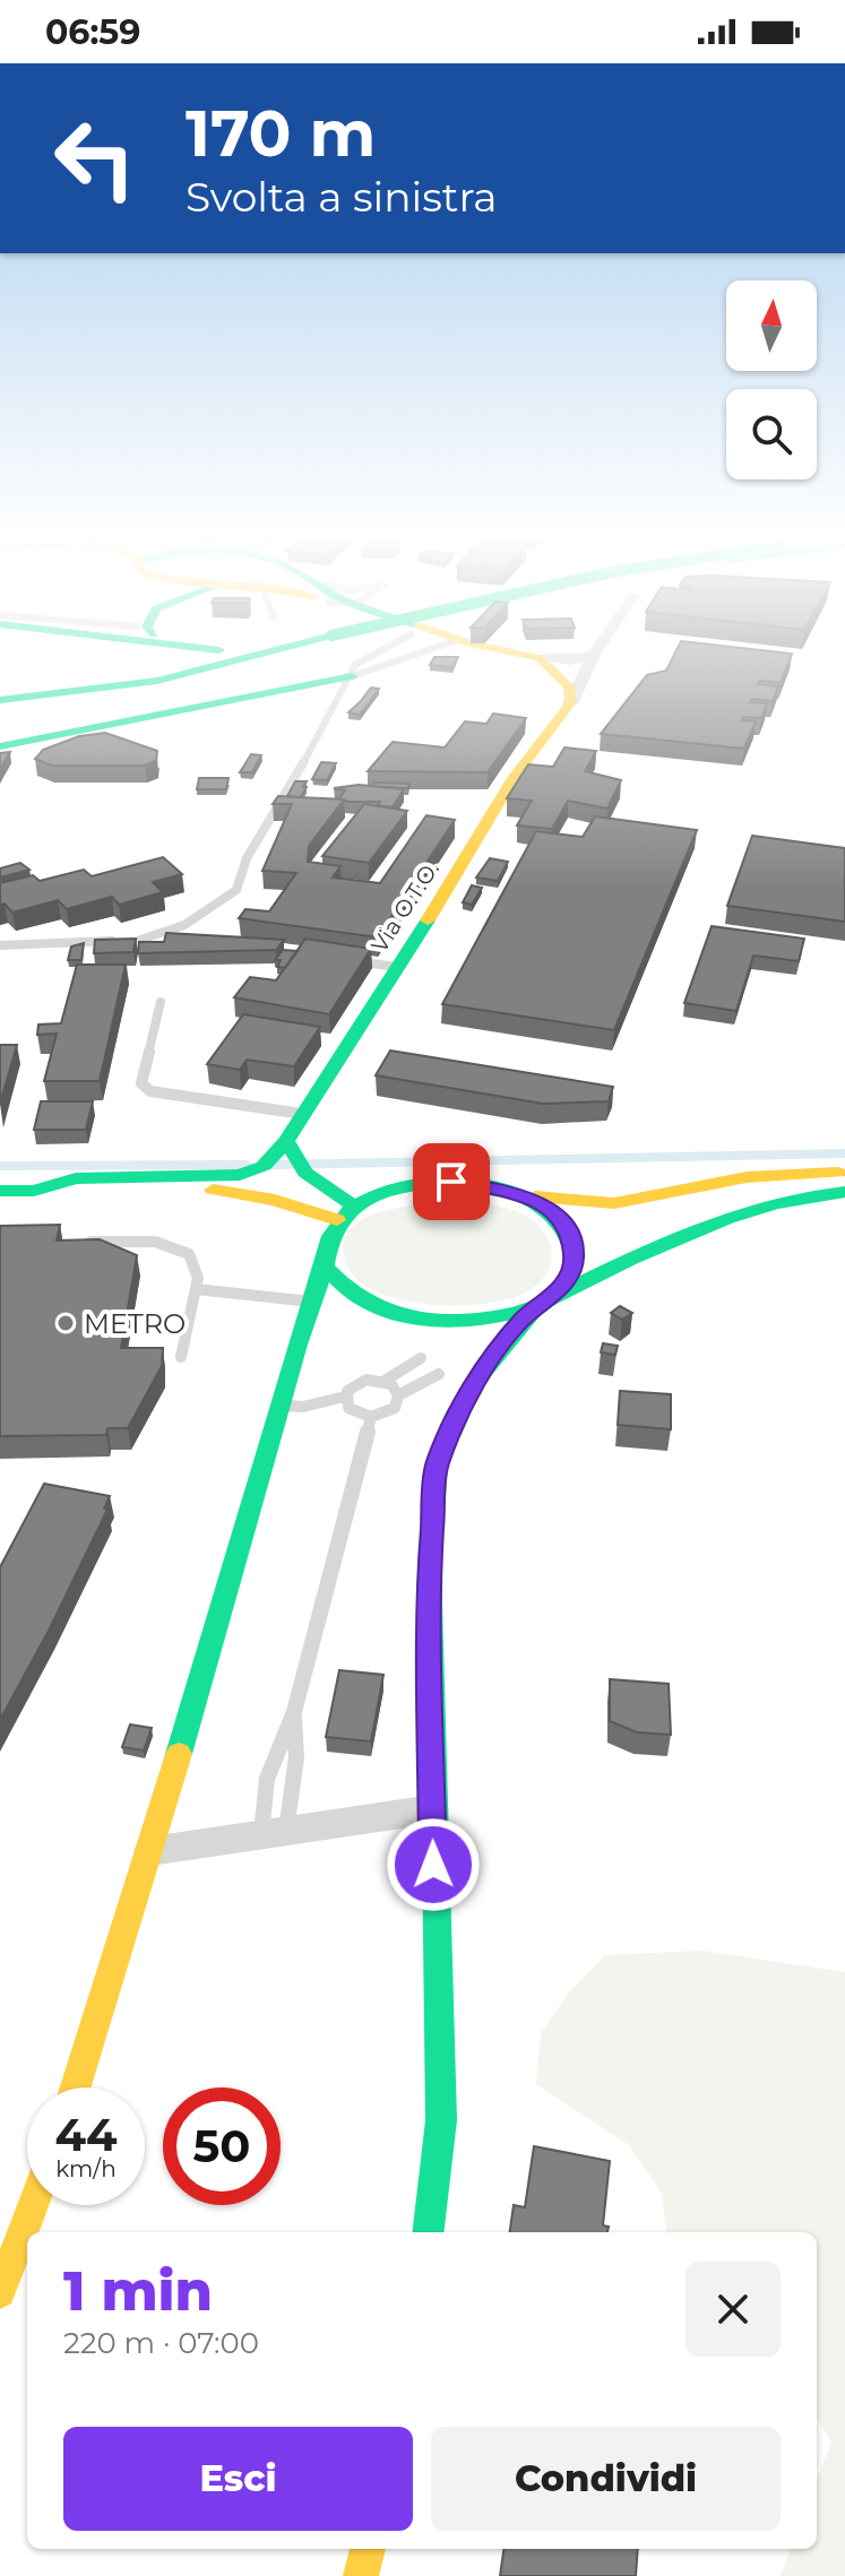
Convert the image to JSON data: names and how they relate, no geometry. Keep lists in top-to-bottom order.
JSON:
{
  "streets": {
    "main road": ["Via O.T.O."]
  },
  "places": ["METRO"],
  "north": "top",
  "page": {
    "status": "06:59",
    "turn": ["170 m", "Svolta a sinistra"],
    "speed": "44 km/h",
    "limit": "50",
    "heading": ["1 min", "220 m · 07:00"],
    "buttons": ["Esci", "Condividi"]
  }
}
